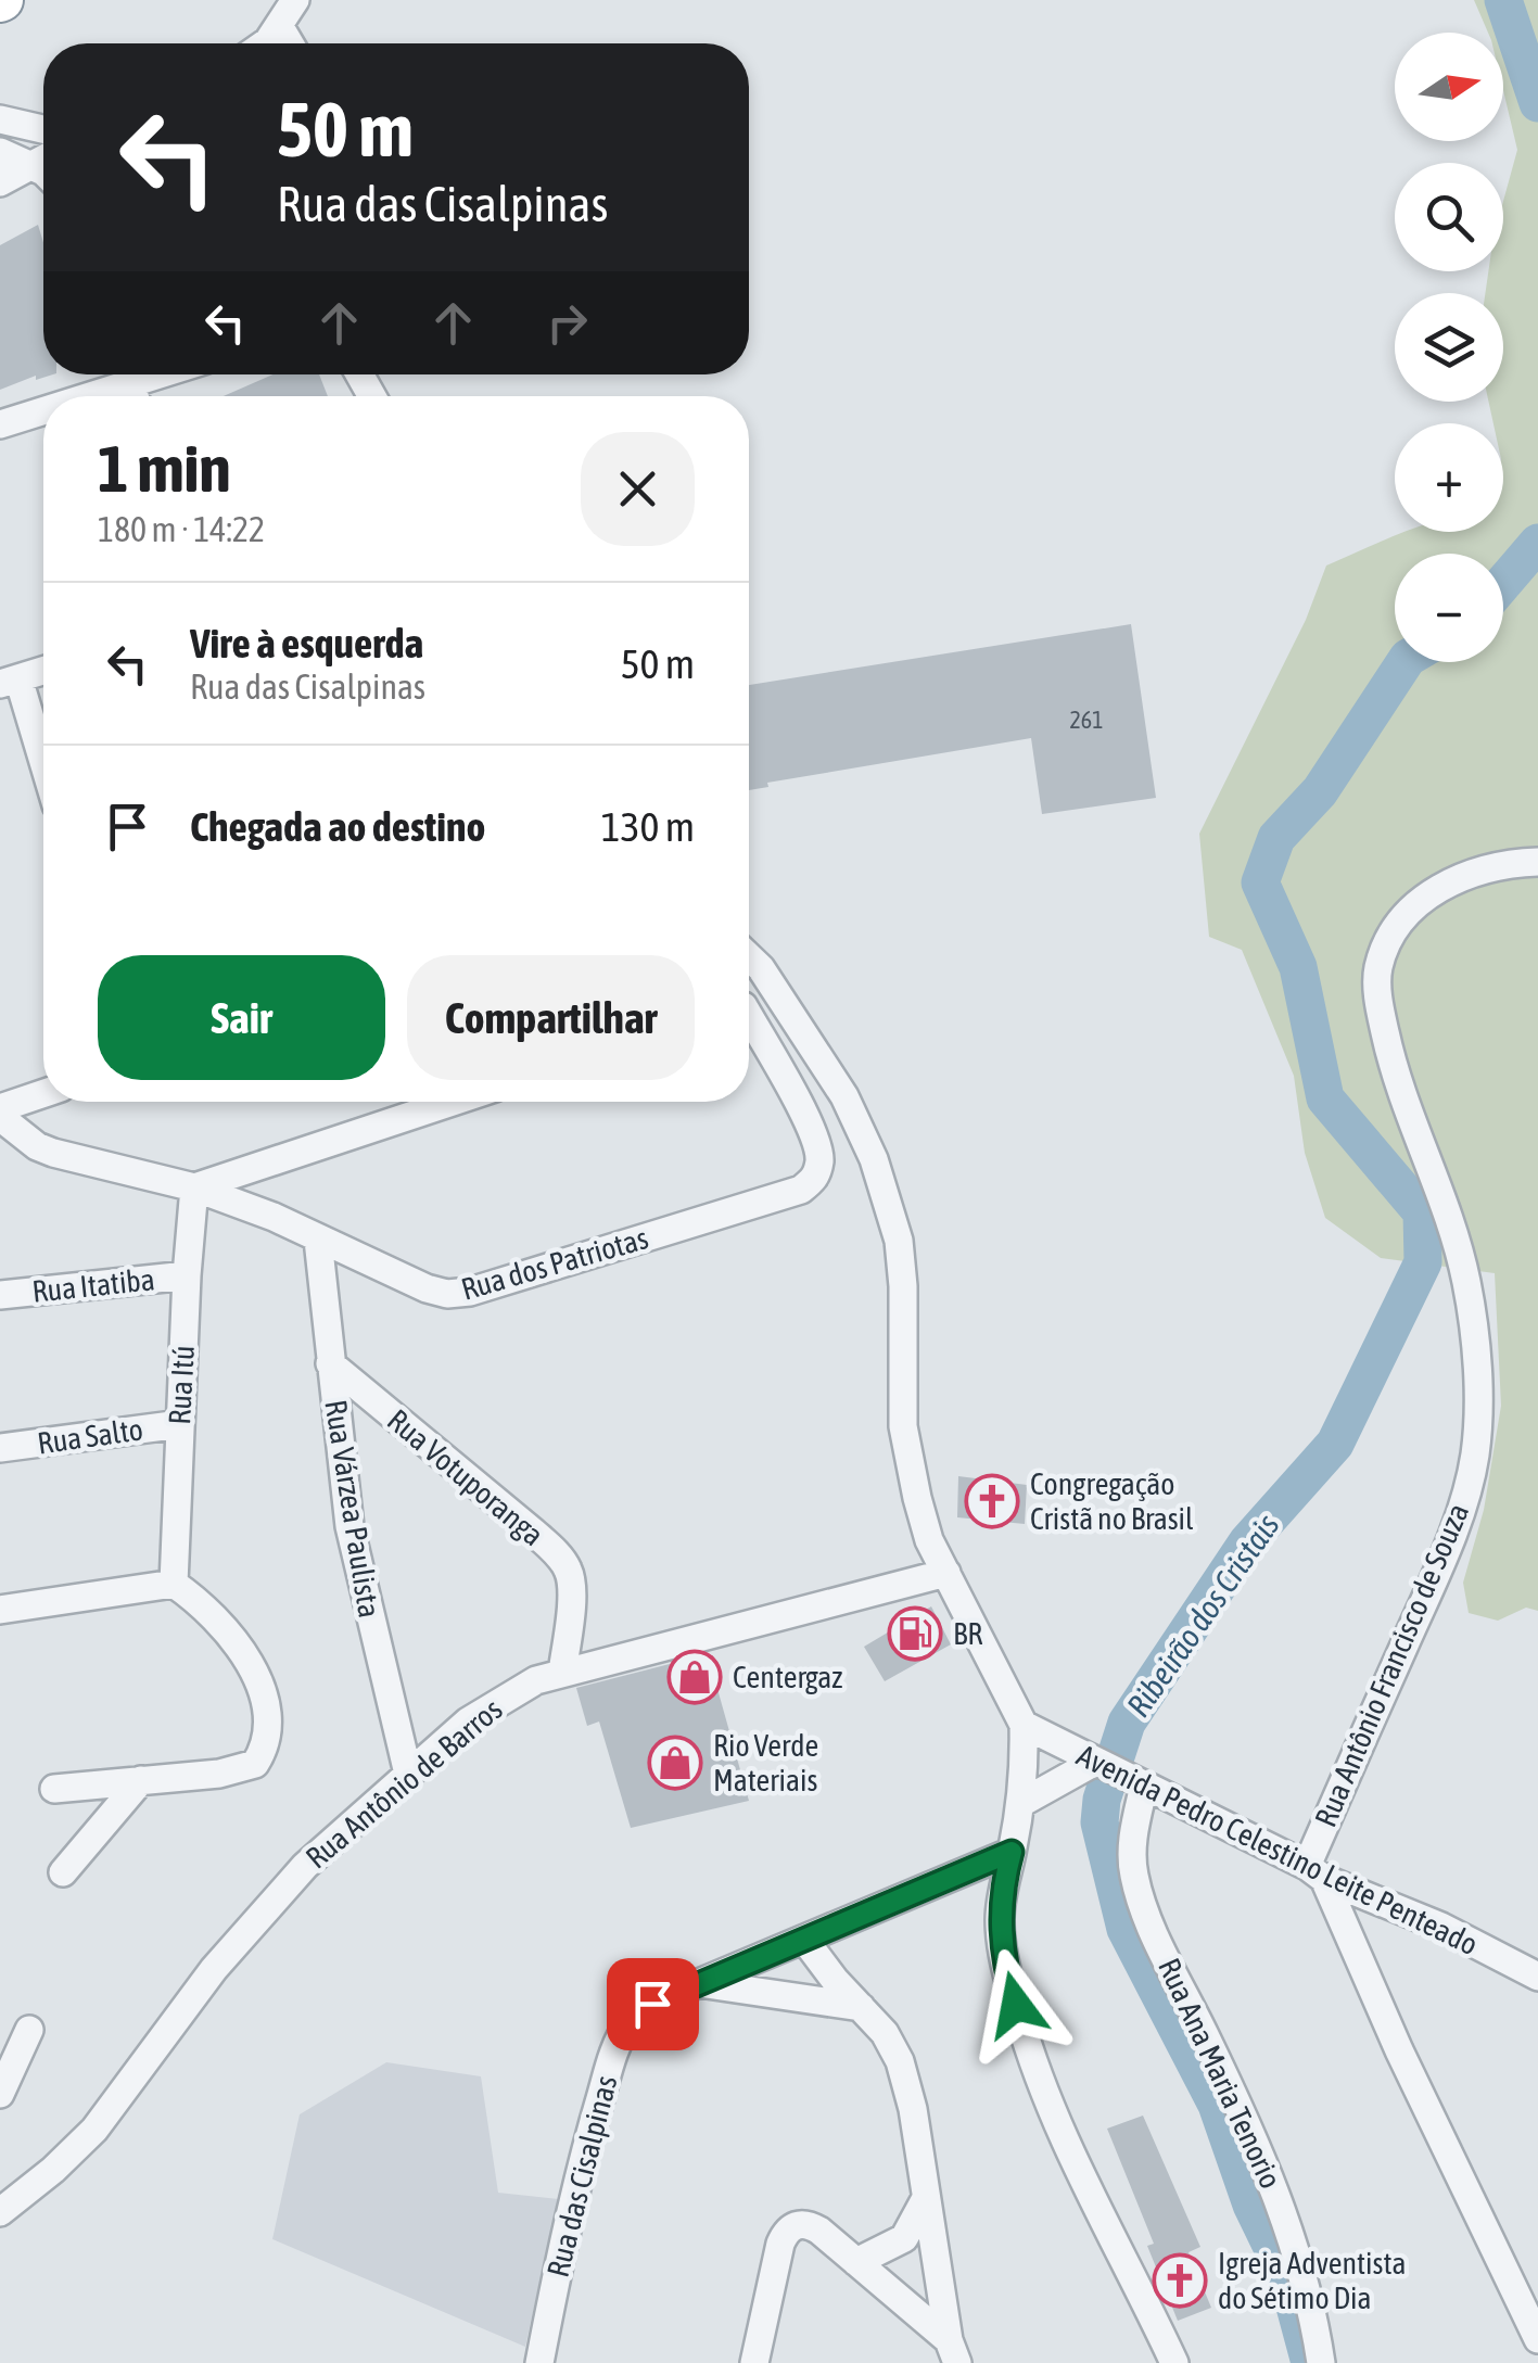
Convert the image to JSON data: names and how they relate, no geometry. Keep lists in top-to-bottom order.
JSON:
{
  "streets": {
    "street": [
      "Rua dos Patriotas",
      "Rua Itatiba",
      "Rua Itú",
      "Rua Salto",
      "Rua Votuporanga",
      "Rua Várzea Paulista",
      "Rua Antônio Francisco de Souza",
      "Rua Antônio de Barros",
      "Avenida Pedro Celestino Leite Penteado",
      "Rua Ana Maria Tenorio",
      "Rua das Cisalpinas"
    ]
  },
  "crossings": [
    ["Rua dos Patriotas", "Rua Itú"],
    ["Rua dos Patriotas", "Rua Várzea Paulista"],
    ["Rua Itatiba", "Rua Itú"],
    ["Rua Itú", "Rua Salto"],
    ["Rua Votuporanga", "Rua Várzea Paulista"],
    ["Rua Votuporanga", "Rua Antônio de Barros"],
    ["Rua Várzea Paulista", "Rua Antônio de Barros"],
    ["Rua Antônio Francisco de Souza", "Avenida Pedro Celestino Leite Penteado"],
    ["Avenida Pedro Celestino Leite Penteado", "Rua Ana Maria Tenorio"]
  ],
  "water": ["Ribeirão dos Cristais"],
  "places": {
    "church": ["Congregação Cristã no Brasil", "Igreja Adventista do Sétimo Dia"],
    "fuel station": ["BR"],
    "shop": ["Centergaz", "Rio Verde Materiais"]
  },
  "house_numbers": ["261"],
  "north": "right",
  "page": {
    "map_buttons": ["+", "−"],
    "turn": ["50 m", "Rua das Cisalpinas"],
    "heading": ["1 min", "180 m · 14:22"],
    "list": [
      {
        "name": "Vire à esquerda",
        "note": "Rua das Cisalpinas",
        "value": "50 m"
      },
      {
        "name": "Chegada ao destino",
        "value": "130 m"
      }
    ],
    "buttons": ["Sair", "Compartilhar"]
  }
}
